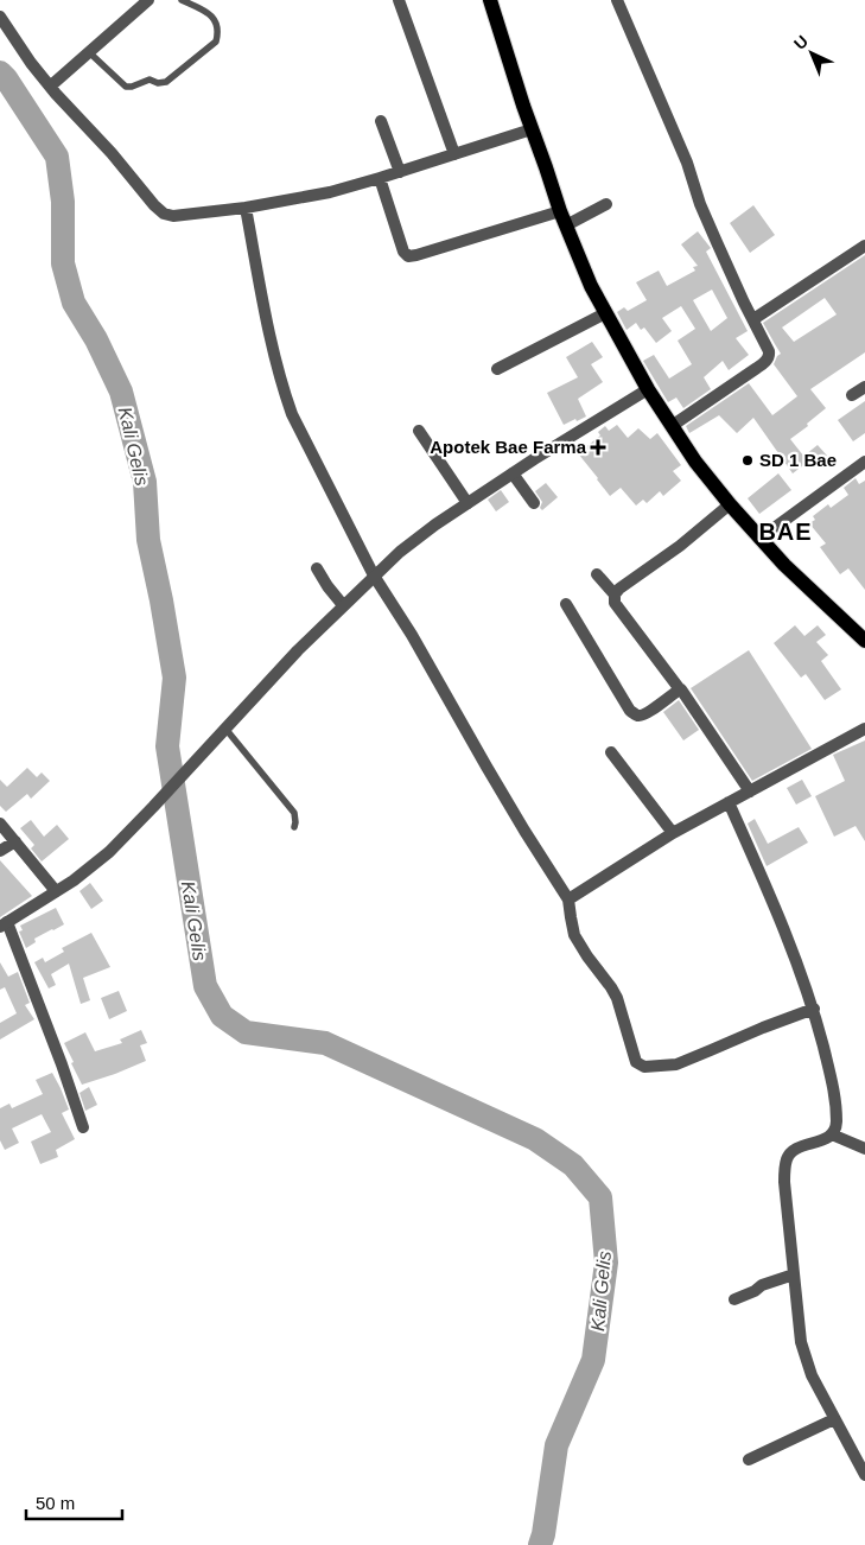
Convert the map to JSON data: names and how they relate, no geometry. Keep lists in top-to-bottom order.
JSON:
{
  "districts": ["BAE"],
  "water": ["Kali Gelis"],
  "places": {
    "health": ["Apotek Bae Farma"],
    "other": ["SD 1 Bae"]
  },
  "scale_bar": "50 m",
  "north": "top left"
}
